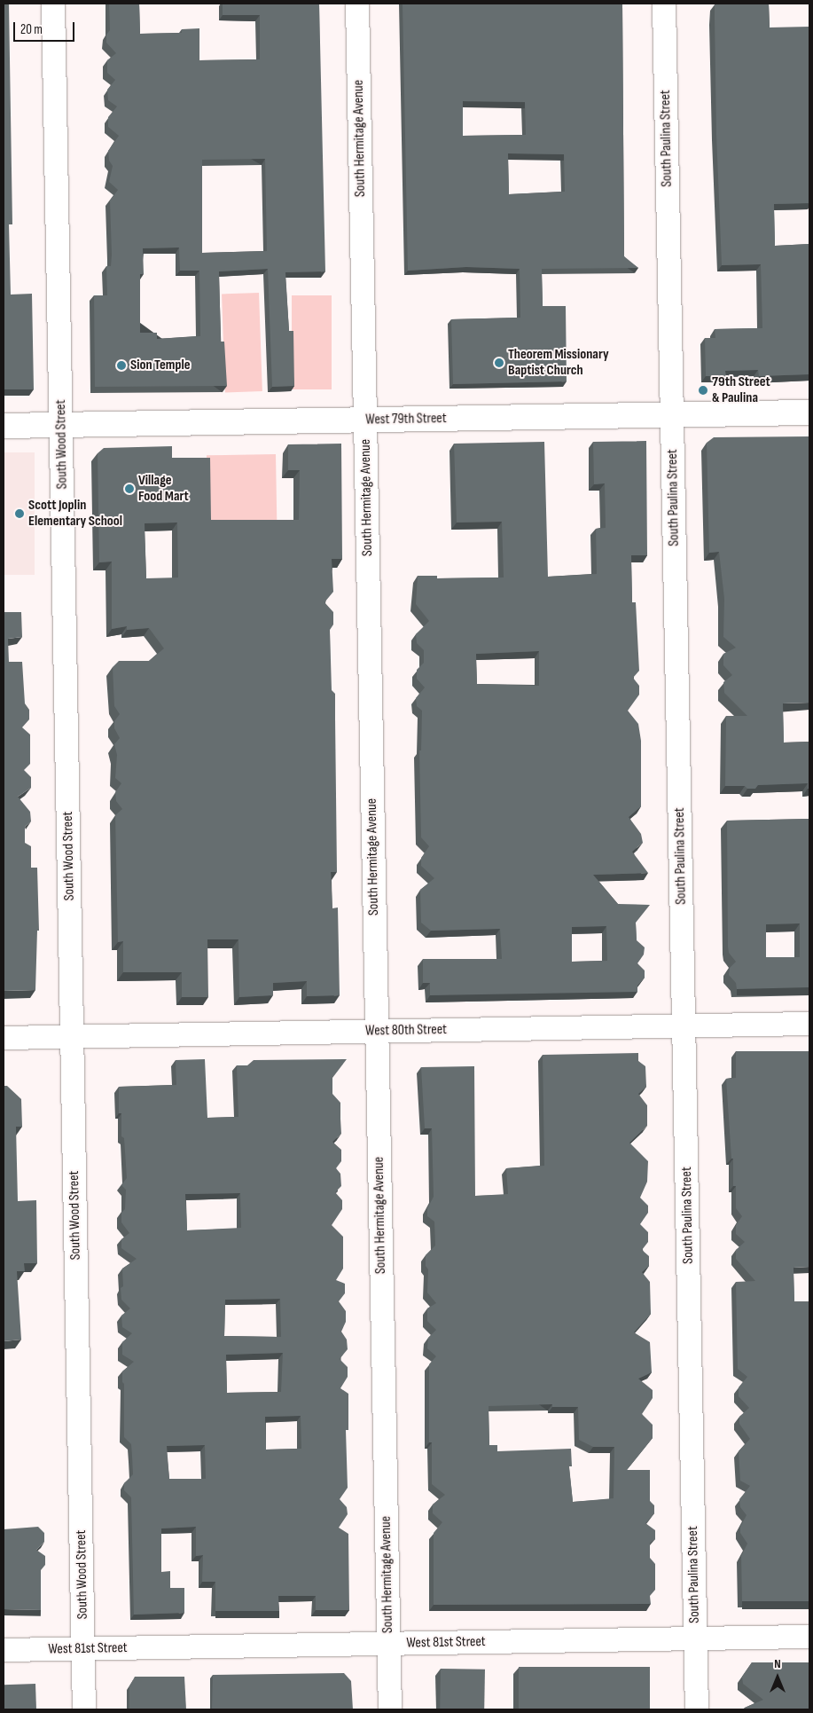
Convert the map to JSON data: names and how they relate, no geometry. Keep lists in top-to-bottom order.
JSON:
{
  "streets": {
    "main road": ["West 79th Street"],
    "street": [
      "South Hermitage Avenue",
      "South Paulina Street",
      "South Wood Street",
      "West 80th Street",
      "West 81st Street"
    ]
  },
  "crossings": [
    ["South Hermitage Avenue", "West 79th Street"],
    ["South Hermitage Avenue", "West 80th Street"],
    ["South Hermitage Avenue", "West 81st Street"],
    ["South Paulina Street", "West 79th Street"],
    ["South Paulina Street", "West 80th Street"],
    ["South Paulina Street", "West 81st Street"],
    ["West 79th Street", "South Wood Street"],
    ["South Wood Street", "West 80th Street"],
    ["South Wood Street", "West 81st Street"]
  ],
  "places": [
    "Theorem Missionary Baptist Church",
    "Sion Temple",
    "79th Street & Paulina",
    "Village Food Mart",
    "Scott Joplin Elementary School"
  ],
  "scale_bar": "20 m",
  "north": "top"
}
